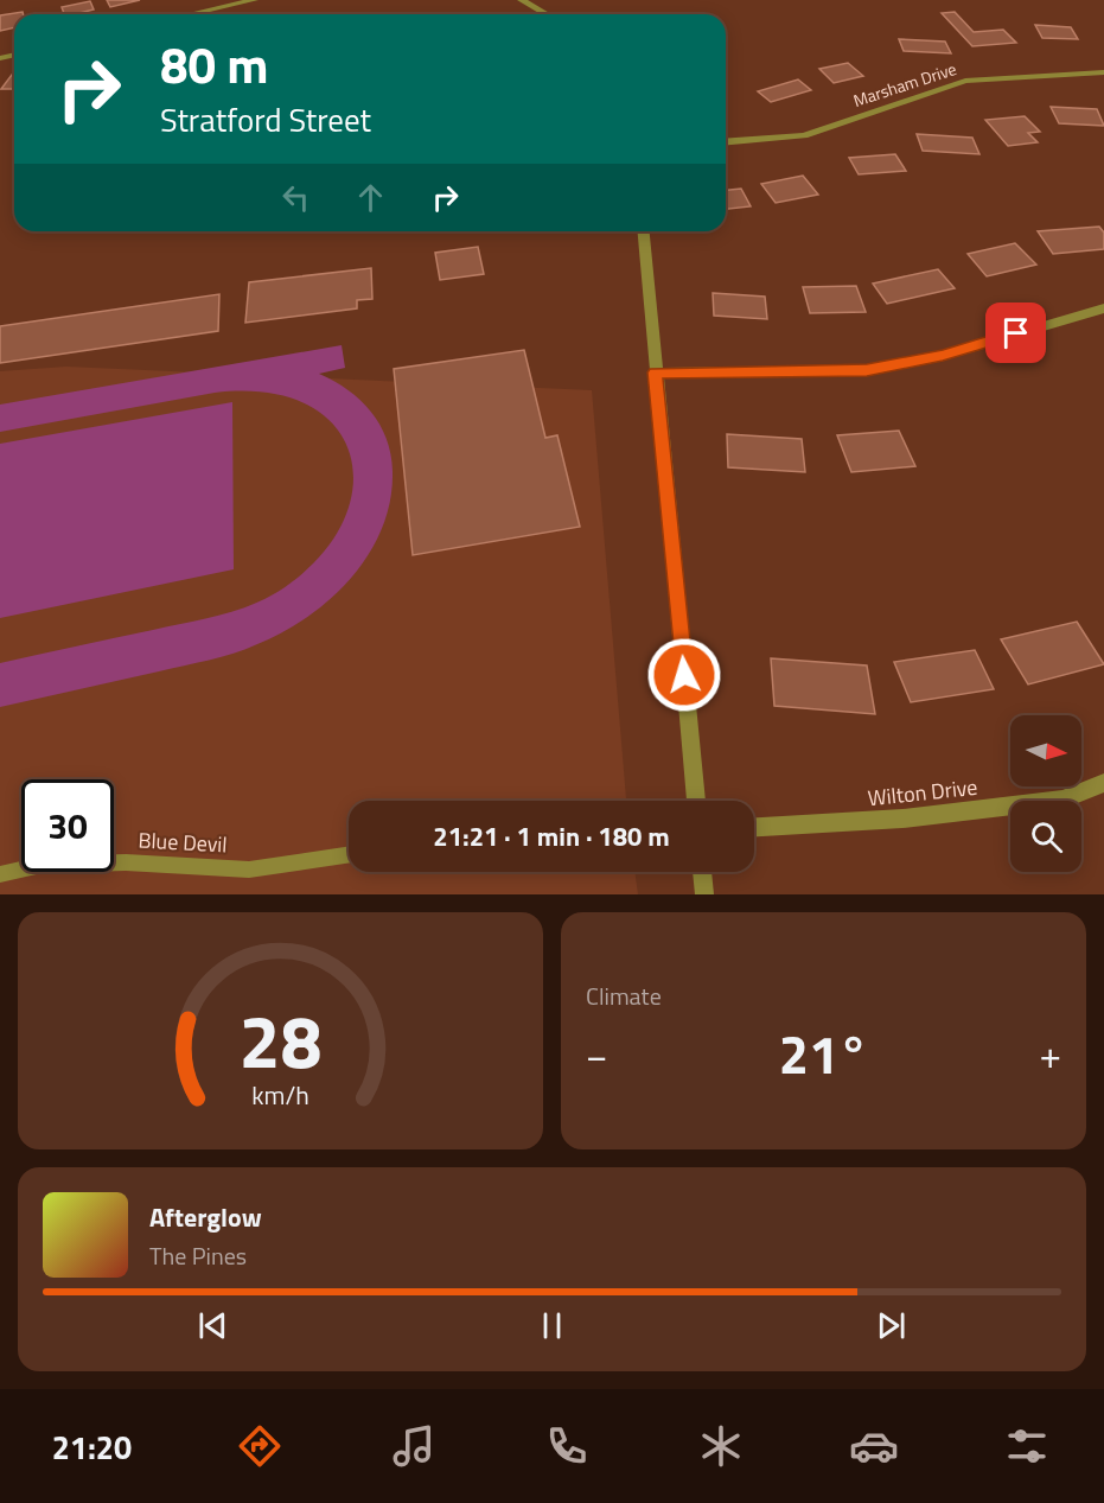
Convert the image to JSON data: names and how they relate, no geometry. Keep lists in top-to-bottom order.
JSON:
{
  "streets": {
    "street": ["Marsham Drive", "Wilton Drive"],
    "lane": ["Blue Devil"]
  },
  "north": "right",
  "page": {
    "turn": ["80 m", "Stratford Street"],
    "limit": "30",
    "trip": "21:21 · 1 min · 180 m",
    "tile": "Climate",
    "heat": ["−", "21°", "+"],
    "song": ["Afterglow", "The Pines"],
    "tabs": "21:20",
    "gauge": ["28", "km/h"]
  }
}
